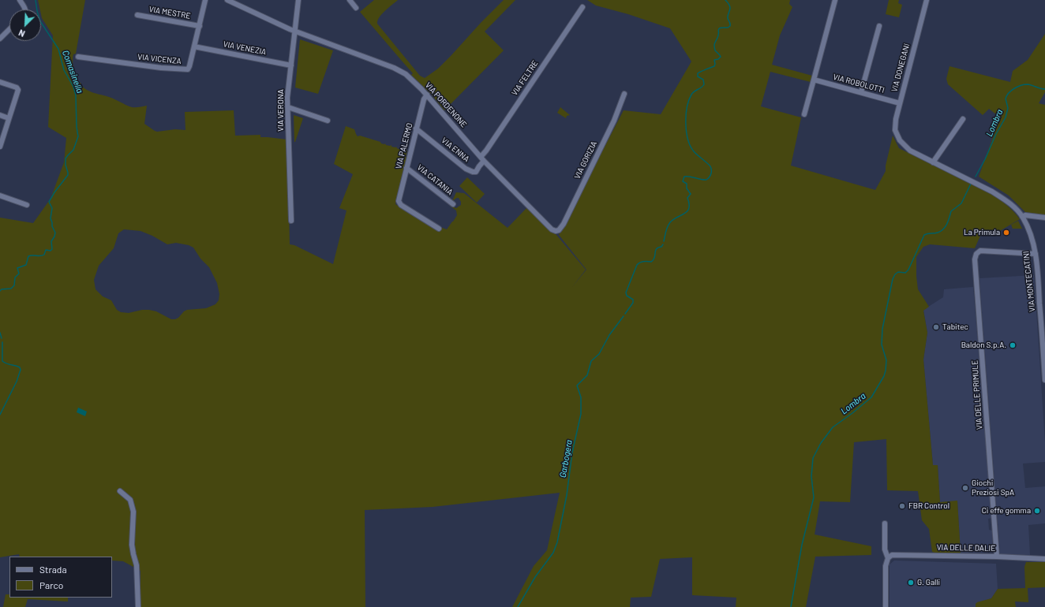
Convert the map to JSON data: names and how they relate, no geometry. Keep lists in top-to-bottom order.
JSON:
{
  "streets": {
    "street": [
      "VIA MESTRE",
      "VIA VENEZIA",
      "VIA VICENZA",
      "VIA DONEGANI",
      "VIA FELTRE",
      "VIA ROBOLOTTI",
      "VIA PORDENONE",
      "VIA VERONA",
      "VIA PALERMO",
      "VIA ENNA",
      "VIA GORIZIA",
      "VIA CATANIA",
      "VIA MONTECATINI",
      "VIA DELLE PRIMULE",
      "VIA DELLE DALIE"
    ]
  },
  "crossings": [
    ["VIA MESTRE", "VIA VICENZA"],
    ["VIA VENEZIA", "VIA VICENZA"],
    ["VIA VENEZIA", "VIA VERONA"],
    ["VIA DONEGANI", "VIA ROBOLOTTI"],
    ["VIA DONEGANI", "VIA MONTECATINI"],
    ["VIA FELTRE", "VIA PORDENONE"],
    ["VIA FELTRE", "VIA ENNA"],
    ["VIA PORDENONE", "VIA VERONA"],
    ["VIA PORDENONE", "VIA PALERMO"],
    ["VIA PORDENONE", "VIA ENNA"],
    ["VIA PORDENONE", "VIA GORIZIA"],
    ["VIA PALERMO", "VIA ENNA"],
    ["VIA PALERMO", "VIA CATANIA"],
    ["VIA MONTECATINI", "VIA DELLE PRIMULE"],
    ["VIA DELLE PRIMULE", "VIA DELLE DALIE"]
  ],
  "water": ["Comasinella", "Lombra", "Garbogera"],
  "places": [
    "La Primula",
    "Tabitec",
    "Baldon S.p.A.",
    "Giochi Preziosi SpA",
    "FBR Control",
    "Ci effe gomma",
    "G. Galli"
  ],
  "legend": ["Strada", "Parco"],
  "north": "bottom left"
}
